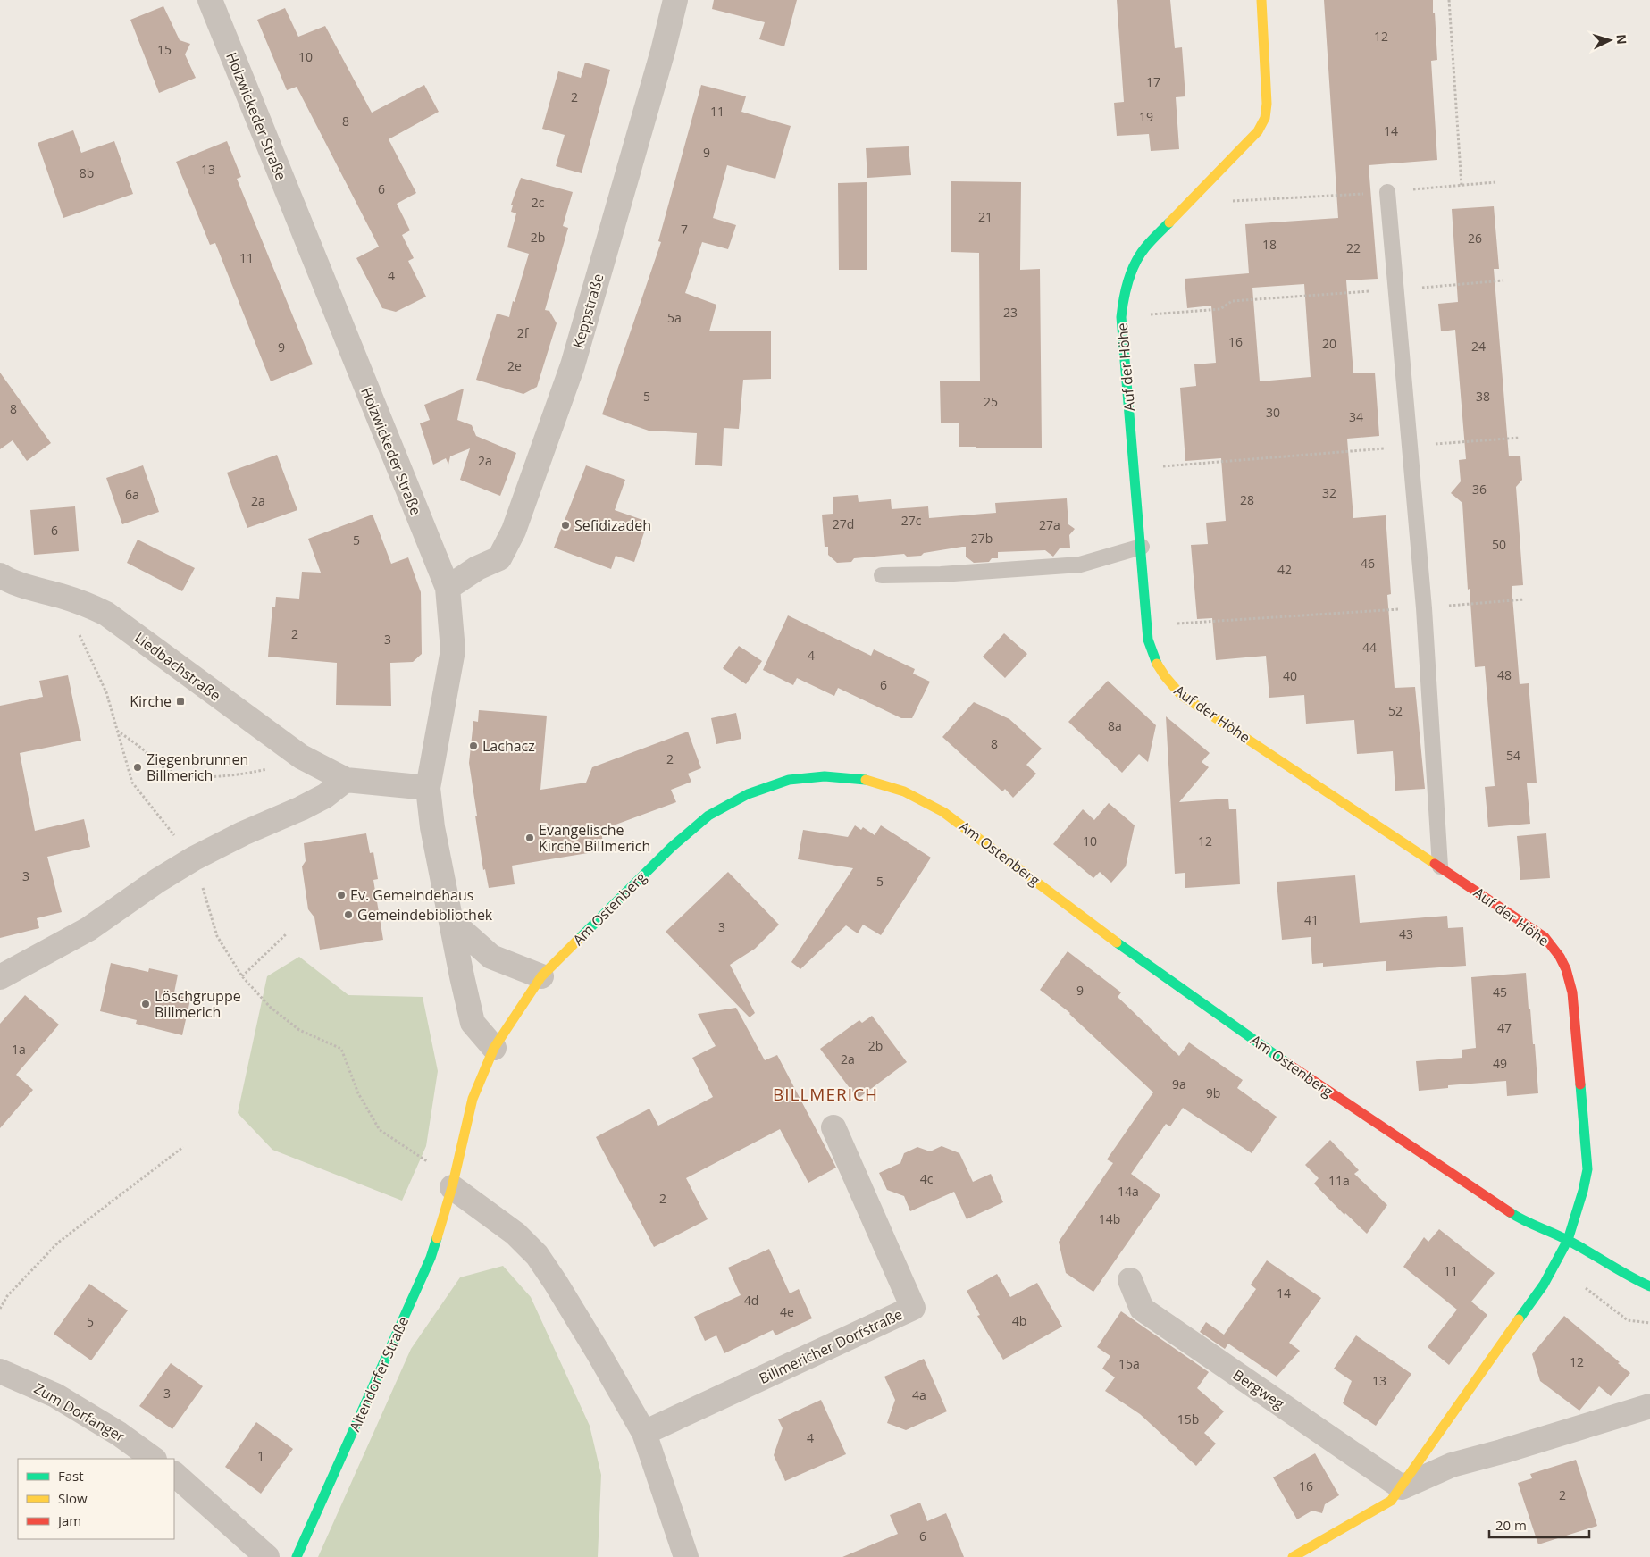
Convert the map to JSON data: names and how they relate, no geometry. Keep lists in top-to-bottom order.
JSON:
{
  "streets": {
    "street": [
      "Holzwickeder Straße",
      "Keppstraße",
      "Auf der Höhe",
      "Liedbachstraße",
      "Am Ostenberg",
      "Billmericher Dorfstraße",
      "Altendorfer Straße",
      "Bergweg",
      "Zum Dorfanger"
    ]
  },
  "crossings": [
    ["Holzwickeder Straße", "Keppstraße"],
    ["Holzwickeder Straße", "Liedbachstraße"],
    ["Holzwickeder Straße", "Am Ostenberg"],
    ["Auf der Höhe", "Am Ostenberg"],
    ["Am Ostenberg", "Altendorfer Straße"]
  ],
  "districts": ["BILLMERICH"],
  "places": {
    "other": [
      "Sefidizadeh",
      "Lachacz",
      "Ziegenbrunnen Billmerich",
      "Evangelische Kirche Billmerich",
      "Ev. Gemeindehaus",
      "Gemeindebibliothek",
      "Löschgruppe Billmerich"
    ],
    "transit": ["Kirche"]
  },
  "house_numbers": [
    "12",
    "15",
    "10",
    "17",
    "2",
    "11",
    "19",
    "8",
    "14",
    "9",
    "13",
    "8b",
    "6",
    "2c",
    "21",
    "7",
    "2b",
    "26",
    "18",
    "22",
    "11",
    "4",
    "23",
    "5a",
    "2f",
    "16",
    "20",
    "24",
    "9",
    "2e",
    "5",
    "38",
    "25",
    "8",
    "30",
    "34",
    "2a",
    "36",
    "32",
    "6a",
    "28",
    "2a",
    "27c",
    "27d",
    "27a",
    "6",
    "27b",
    "5",
    "50",
    "46",
    "42",
    "2",
    "3",
    "44",
    "4",
    "48",
    "40",
    "6",
    "52",
    "8a",
    "8",
    "54",
    "2",
    "10",
    "12",
    "3",
    "5",
    "41",
    "3",
    "43",
    "9",
    "45",
    "47",
    "2b",
    "1a",
    "2a",
    "49",
    "9a",
    "9b",
    "4c",
    "11a",
    "14a",
    "2",
    "14b",
    "11",
    "14",
    "4d",
    "4e",
    "4b",
    "5",
    "12",
    "15a",
    "13",
    "3",
    "4a",
    "15b",
    "4",
    "1",
    "16",
    "2",
    "6"
  ],
  "legend": ["Fast", "Slow", "Jam"],
  "scale_bar": "20 m",
  "north": "right"
}
